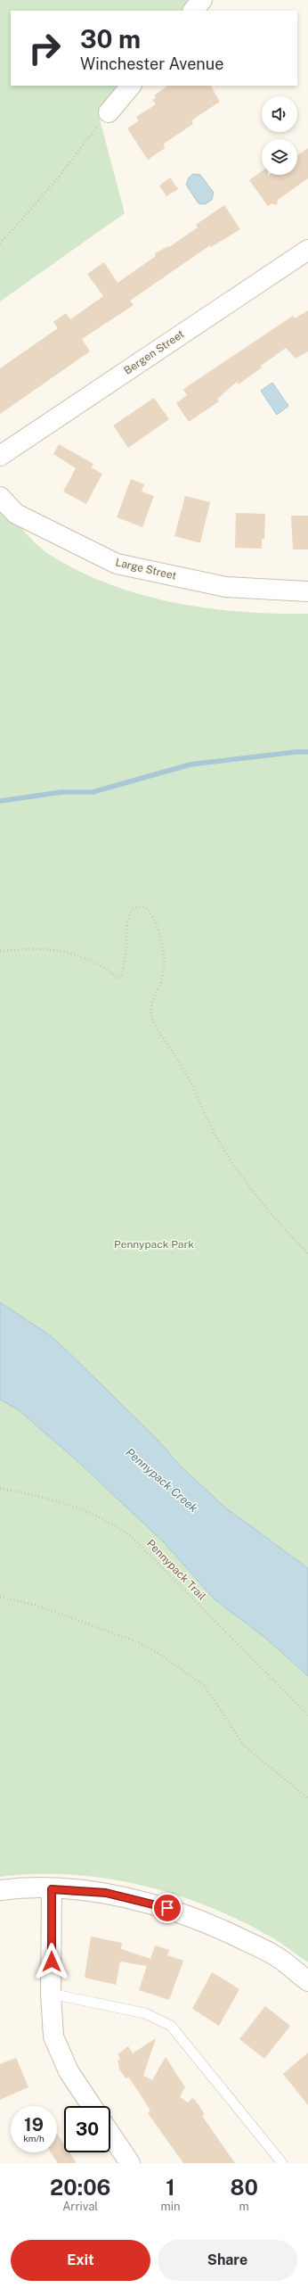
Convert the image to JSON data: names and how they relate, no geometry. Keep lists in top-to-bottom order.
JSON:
{
  "streets": {
    "street": ["Bergen Street", "Large Street"],
    "path": ["Pennypack Trail"]
  },
  "water": ["Pennypack Creek"],
  "parks": ["Pennypack Park"],
  "page": {
    "turn": ["30 m", "Winchester Avenue"],
    "speed": "19 km/h",
    "limit": "30",
    "eta": [
      "20:06",
      "Arrival",
      "1",
      "min",
      "80",
      "m"
    ],
    "buttons": ["Exit", "Share"]
  }
}
